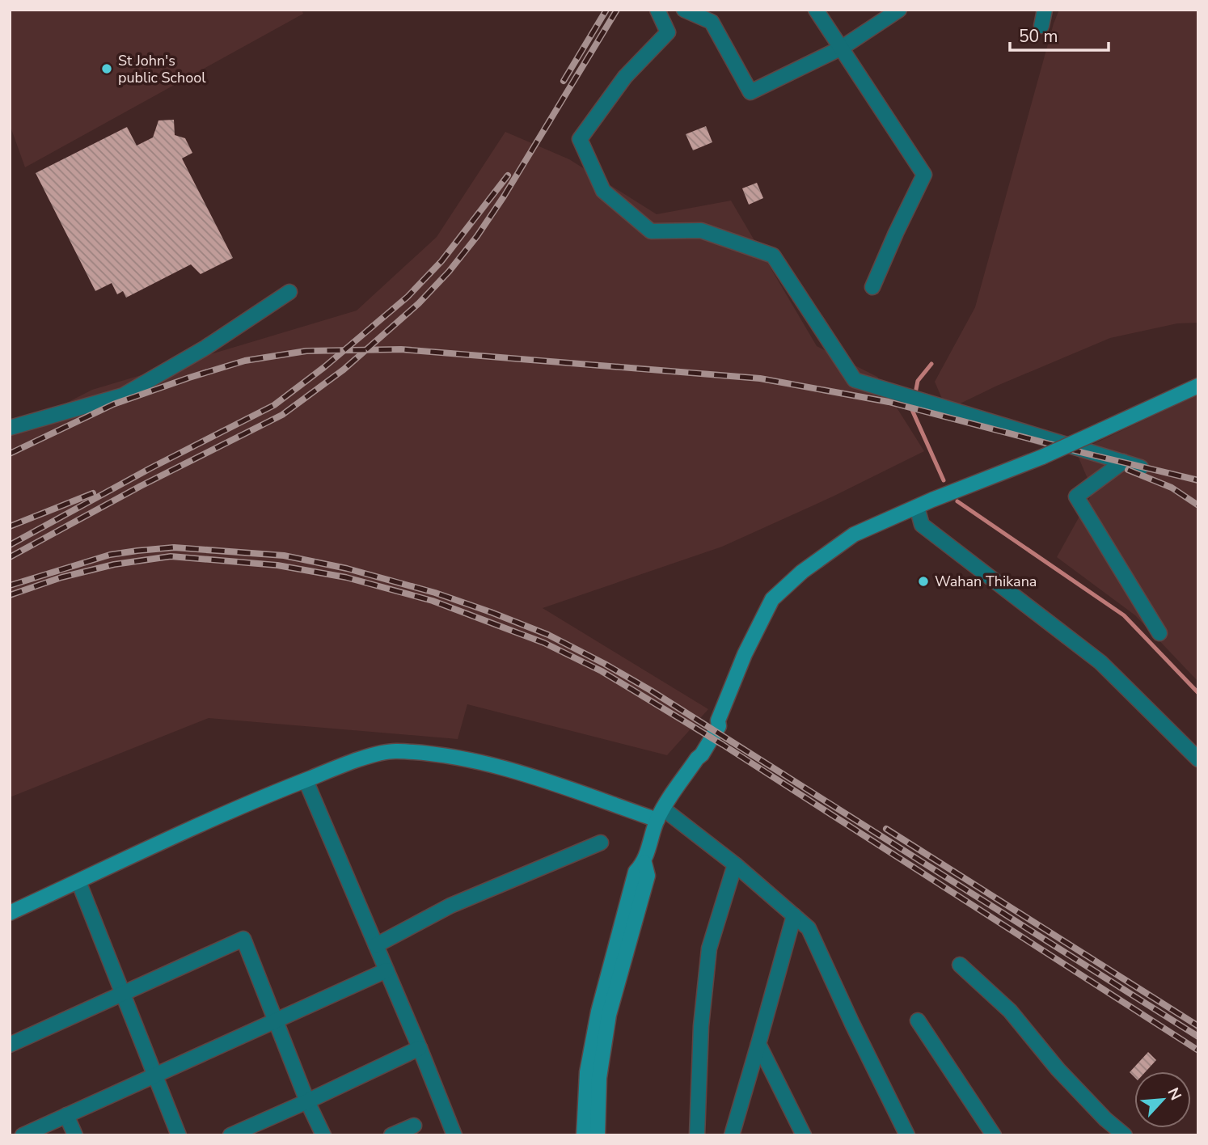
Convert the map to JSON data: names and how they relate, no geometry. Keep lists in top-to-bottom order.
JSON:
{
  "places": ["St John's public School", "Wahan Thikana"],
  "scale_bar": "50 m",
  "north": "top right"
}
